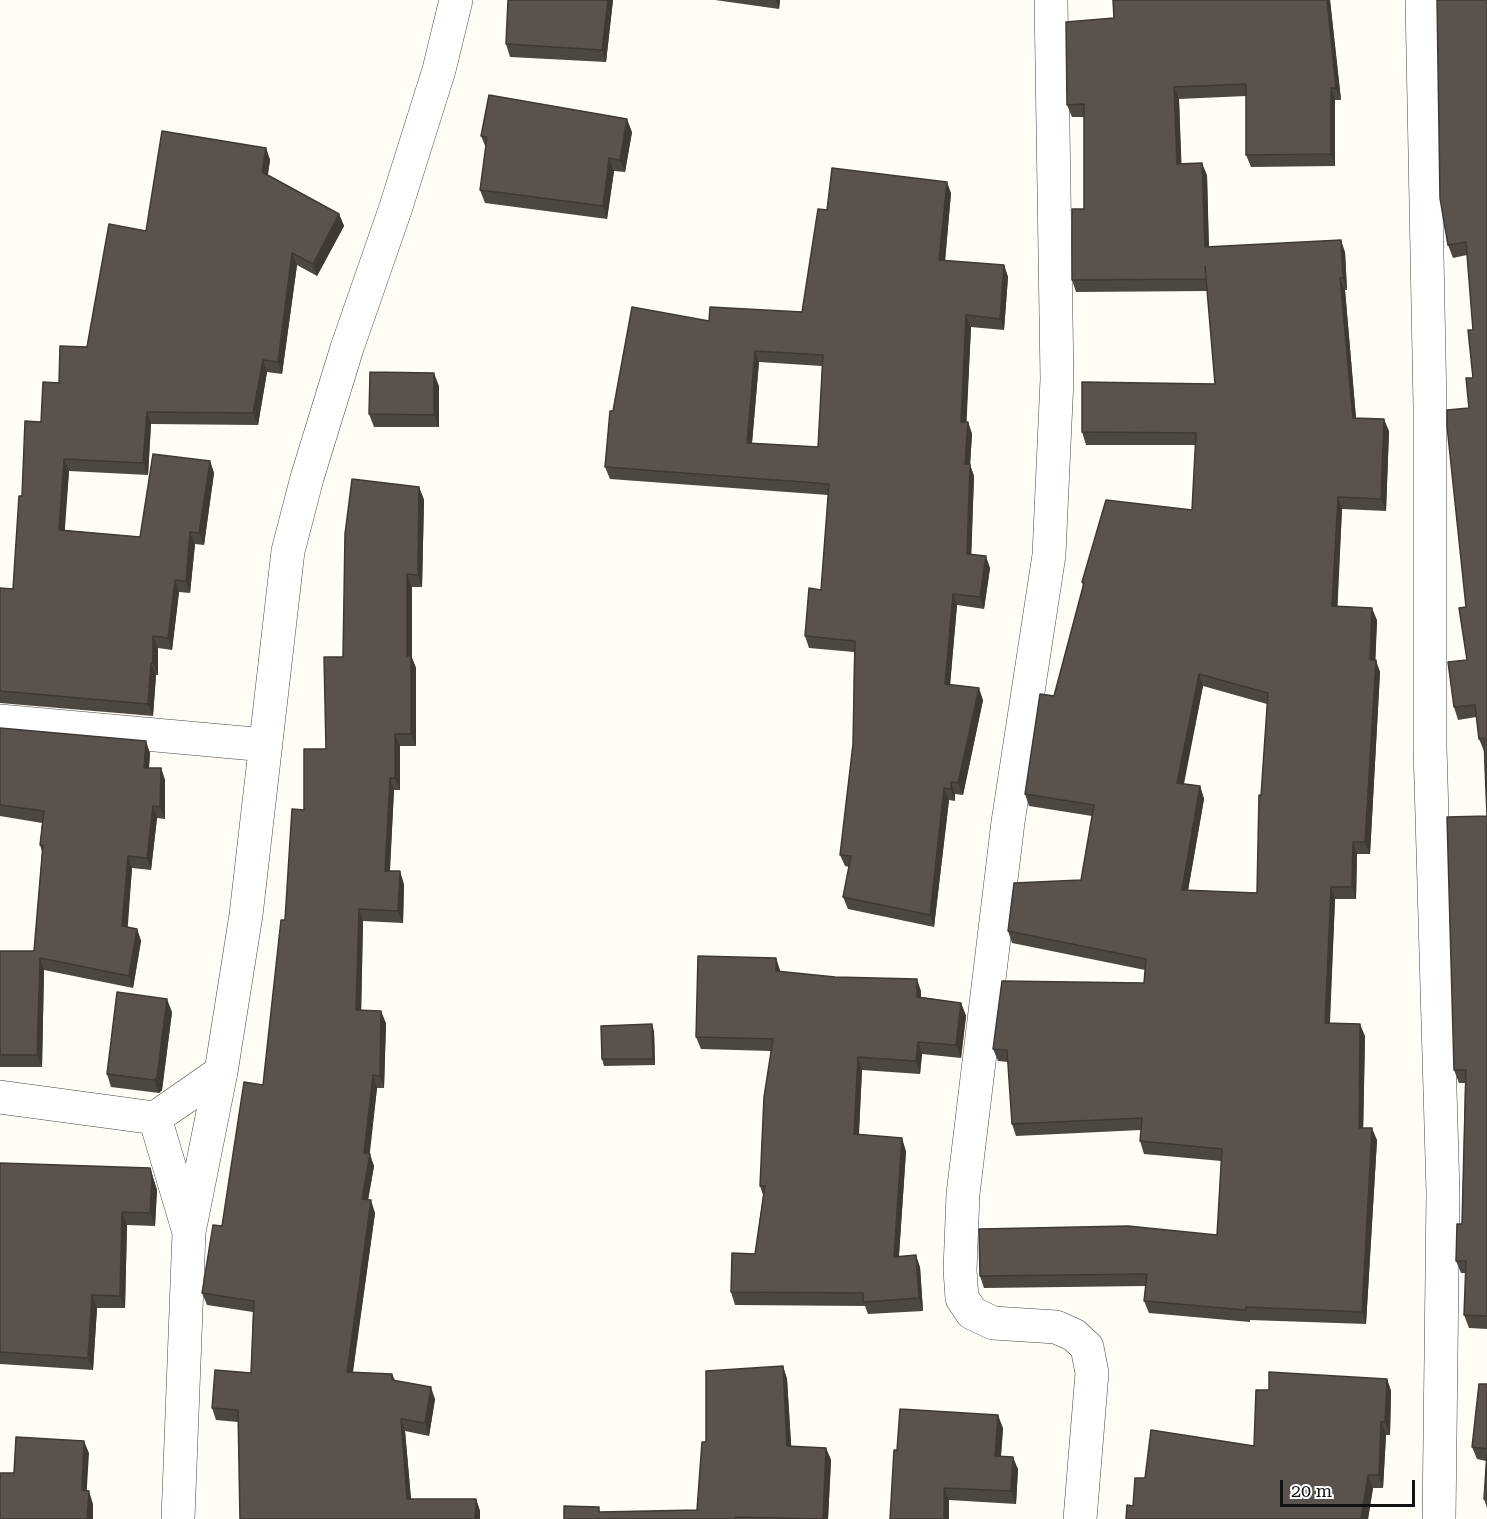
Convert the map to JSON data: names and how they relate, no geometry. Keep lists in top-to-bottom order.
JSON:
{
  "scale_bar": "20 m"
}
